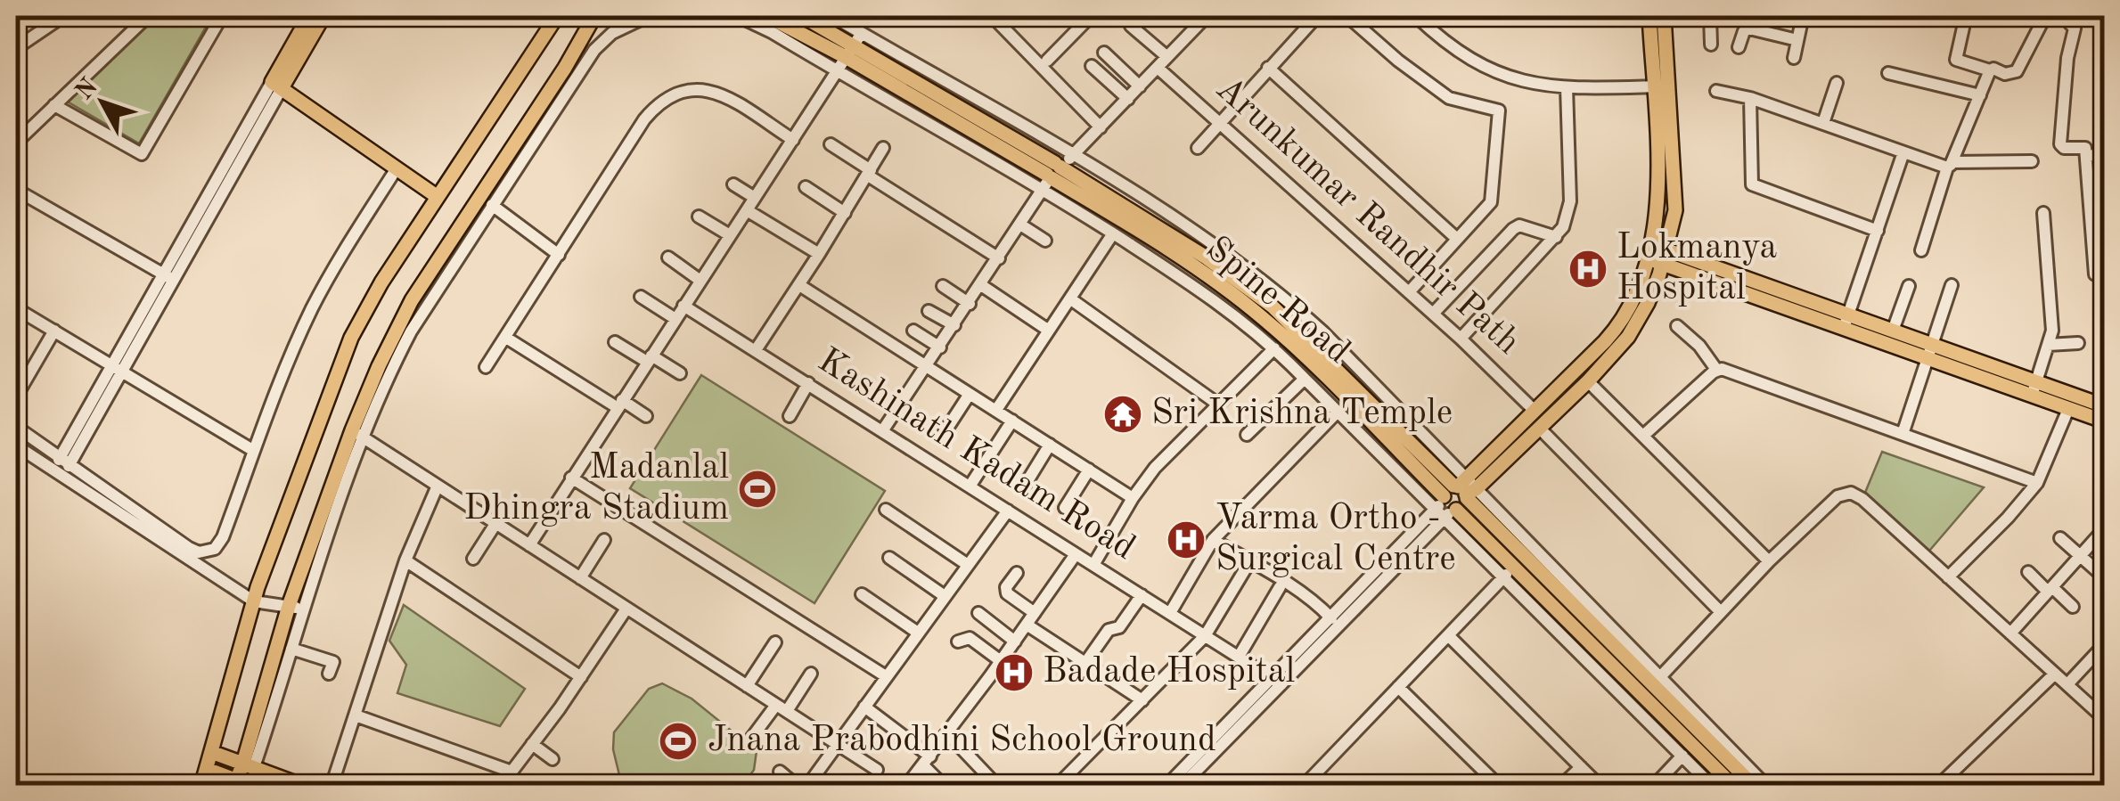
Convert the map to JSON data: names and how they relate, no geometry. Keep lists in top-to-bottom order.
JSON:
{
  "streets": {
    "street": ["Arunkumar Randhir Path", "Kashinath Kadam Road"]
  },
  "places": {
    "hospital": ["Lokmanya Hospital", "Varma Ortho - Surgical Centre", "Badade Hospital"],
    "temple": ["Sri Krishna Temple"],
    "sports": ["Madanlal Dhingra Stadium", "Jnana Prabodhini School Ground"]
  },
  "north": "top left"
}
